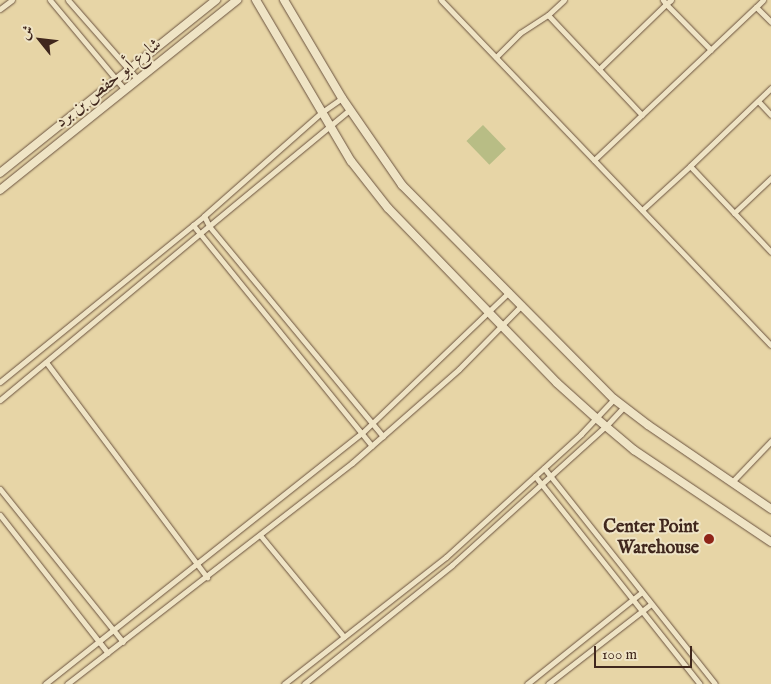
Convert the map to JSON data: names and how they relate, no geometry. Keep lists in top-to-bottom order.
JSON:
{
  "streets": {
    "main road": ["شارع أبو حفص بن برد"]
  },
  "places": ["Center Point Warehouse"],
  "scale_bar": "100 m",
  "north": "top left"
}
